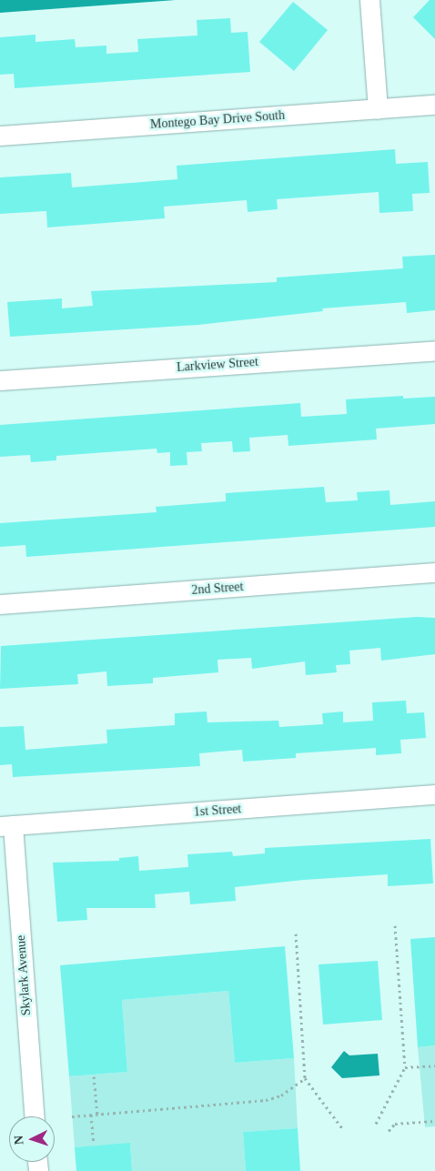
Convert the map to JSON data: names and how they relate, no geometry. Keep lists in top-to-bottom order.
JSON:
{
  "streets": {
    "street": [
      "Montego Bay Drive South",
      "Larkview Street",
      "2nd Street",
      "1st Street",
      "Skylark Avenue"
    ]
  },
  "crossings": [
    ["1st Street", "Skylark Avenue"]
  ],
  "north": "left"
}
